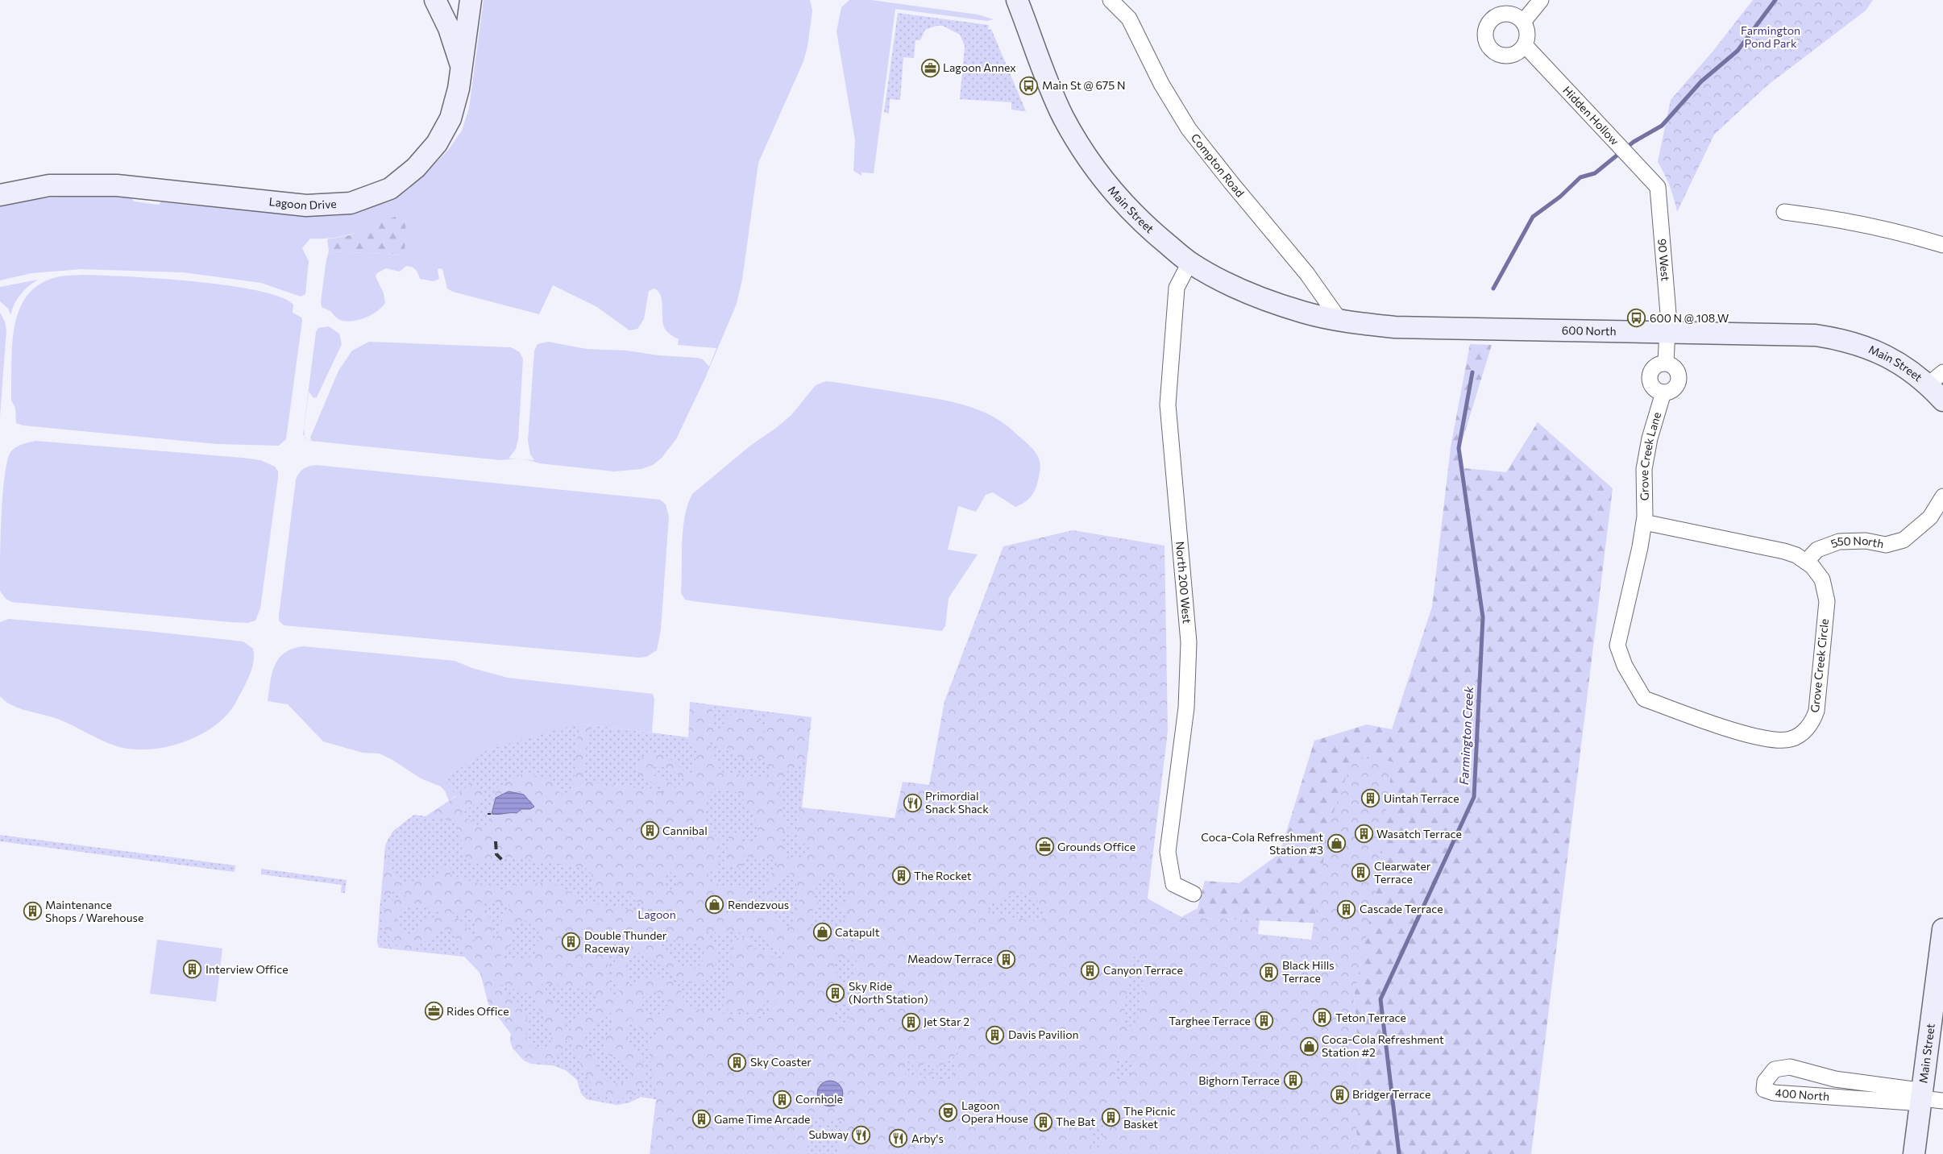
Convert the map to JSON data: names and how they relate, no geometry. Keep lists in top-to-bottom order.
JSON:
{
  "streets": {
    "main road": ["Lagoon Drive", "Main Street", "600 North"],
    "street": [
      "Hidden Hollow",
      "Compton Road",
      "90 West",
      "Grove Creek Lane",
      "550 North",
      "North 200 West",
      "Grove Creek Circle",
      "400 North"
    ]
  },
  "crossings": [
    ["Hidden Hollow", "90 West"],
    ["Compton Road", "Main Street"],
    ["Compton Road", "600 North"],
    ["Main Street", "600 North"],
    ["Main Street", "North 200 West"],
    ["Main Street", "400 North"],
    ["90 West", "600 North"],
    ["Grove Creek Lane", "Grove Creek Circle"],
    ["550 North", "Grove Creek Circle"]
  ],
  "water": ["Farmington Creek"],
  "parks": ["Farmington Pond Park", "Lagoon"],
  "places": {
    "office": ["Lagoon Annex", "Grounds Office", "Rides Office"],
    "bus stop": ["Main St @ 675 N", "600 N @ 108 W"],
    "building": [
      "Uintah Terrace",
      "Cannibal",
      "Wasatch Terrace",
      "Clearwater Terrace",
      "The Rocket",
      "Cascade Terrace",
      "Maintenance Shops / Warehouse",
      "Double Thunder Raceway",
      "Meadow Terrace",
      "Interview Office",
      "Canyon Terrace",
      "Black Hills Terrace",
      "Sky Ride (North Station)",
      "Teton Terrace",
      "Targhee Terrace",
      "Jet Star 2",
      "Davis Pavilion",
      "Sky Coaster",
      "Bighorn Terrace",
      "Bridger Terrace",
      "Cornhole",
      "The Picnic Basket",
      "Game Time Arcade",
      "The Bat"
    ],
    "restaurant": ["Primordial Snack Shack", "Subway", "Arby's"],
    "shop": [
      "Coca-Cola Refreshment Station #3",
      "Rendezvous",
      "Catapult",
      "Coca-Cola Refreshment Station #2"
    ],
    "theatre": ["Lagoon Opera House"]
  }
}
